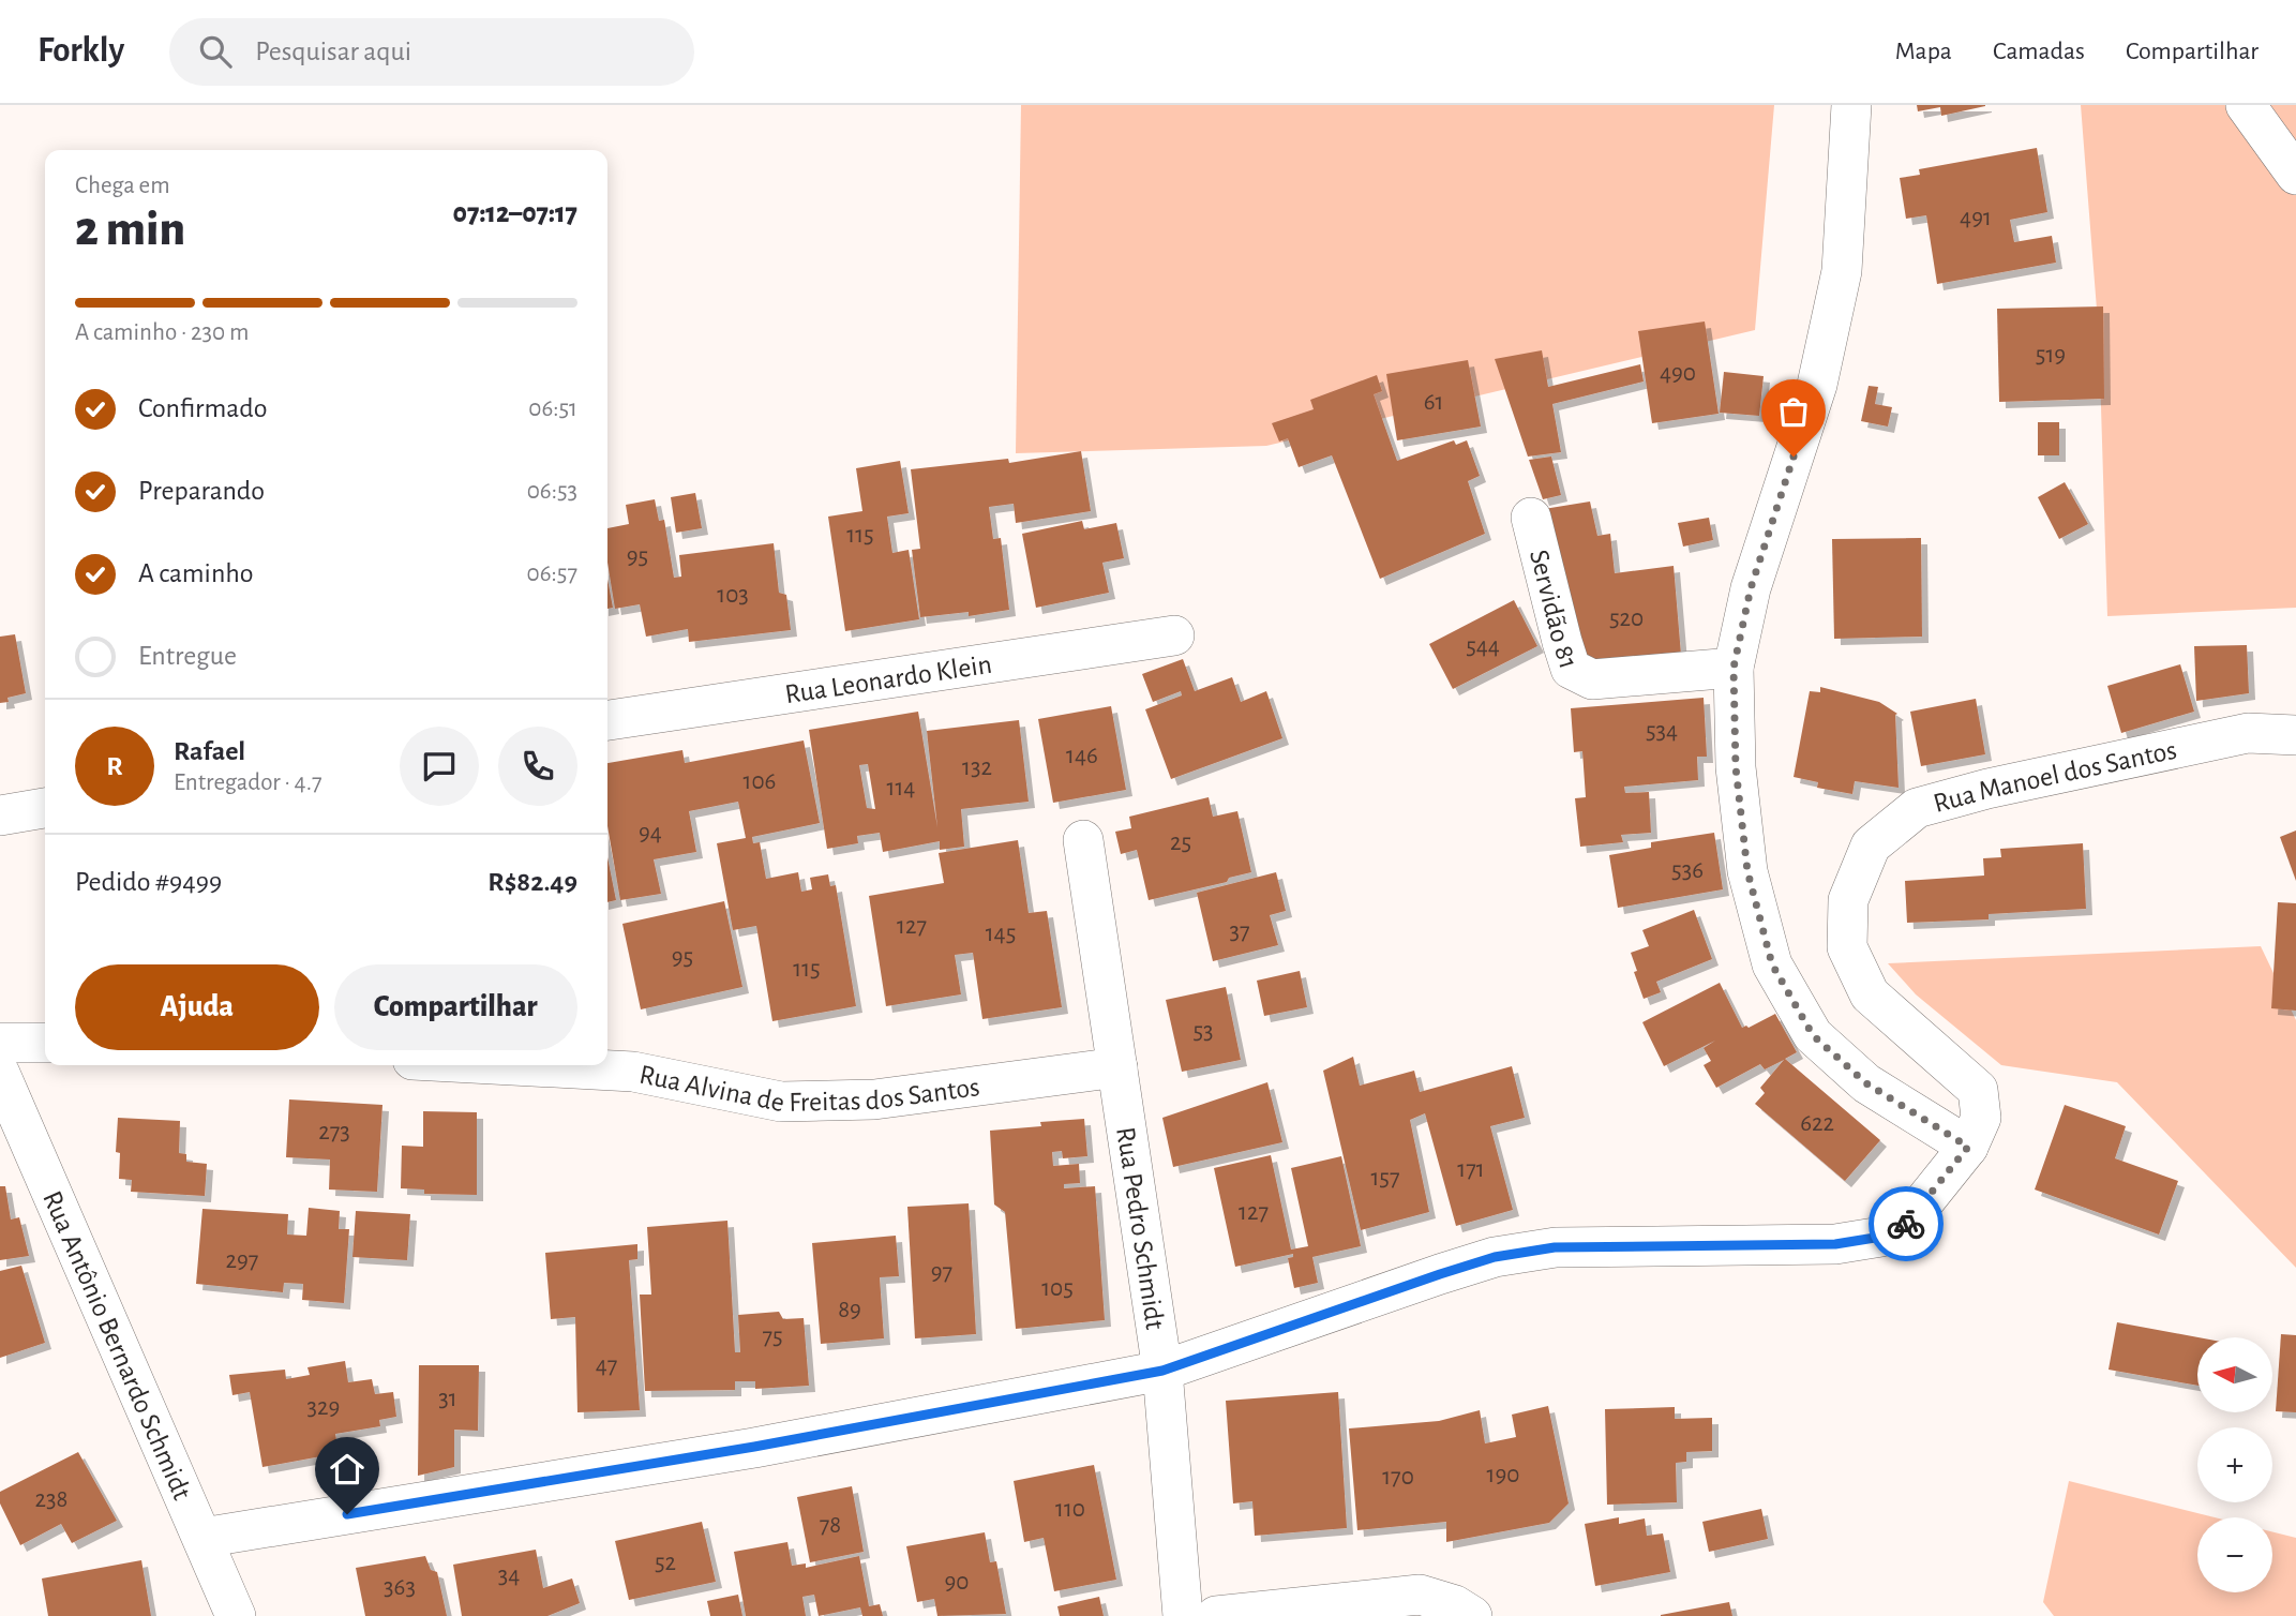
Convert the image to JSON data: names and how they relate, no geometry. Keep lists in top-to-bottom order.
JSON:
{
  "streets": {
    "street": [
      "Servidão 81",
      "Rua Leonardo Klein",
      "Rua Manoel dos Santos",
      "Rua Alvina de Freitas dos Santos",
      "Rua Pedro Schmidt",
      "Rua Antônio Bernardo Schmidt"
    ]
  },
  "crossings": [
    ["Rua Manoel dos Santos", "Rua Pedro Schmidt"],
    ["Rua Manoel dos Santos", "Rua Antônio Bernardo Schmidt"],
    ["Rua Alvina de Freitas dos Santos", "Rua Pedro Schmidt"]
  ],
  "house_numbers": [
    "491",
    "519",
    "490",
    "61",
    "115",
    "95",
    "103",
    "520",
    "544",
    "534",
    "146",
    "132",
    "106",
    "114",
    "94",
    "25",
    "536",
    "127",
    "37",
    "145",
    "95",
    "115",
    "53",
    "622",
    "273",
    "171",
    "157",
    "127",
    "297",
    "97",
    "105",
    "89",
    "75",
    "47",
    "31",
    "329",
    "190",
    "170",
    "238",
    "110",
    "78",
    "52",
    "34",
    "90",
    "363"
  ],
  "north": "left",
  "page": {
    "header": "Forkly",
    "search": "Pesquisar aqui",
    "nav": ["Mapa", "Camadas", "Compartilhar"],
    "heading": ["2 min", "Chega em", "07:12–07:17"],
    "panel": [
      "Rafael",
      "Entregador · 4.7",
      "Pedido #9499",
      "R$82.49"
    ],
    "bar": "A caminho · 230 m",
    "list": [
      ["Confirmado", "06:51"],
      ["Preparando", "06:53"],
      ["A caminho", "06:57"],
      "Entregue"
    ],
    "round": "R",
    "buttons": ["Ajuda", "Compartilhar"],
    "map_buttons": ["+", "−"]
  }
}
